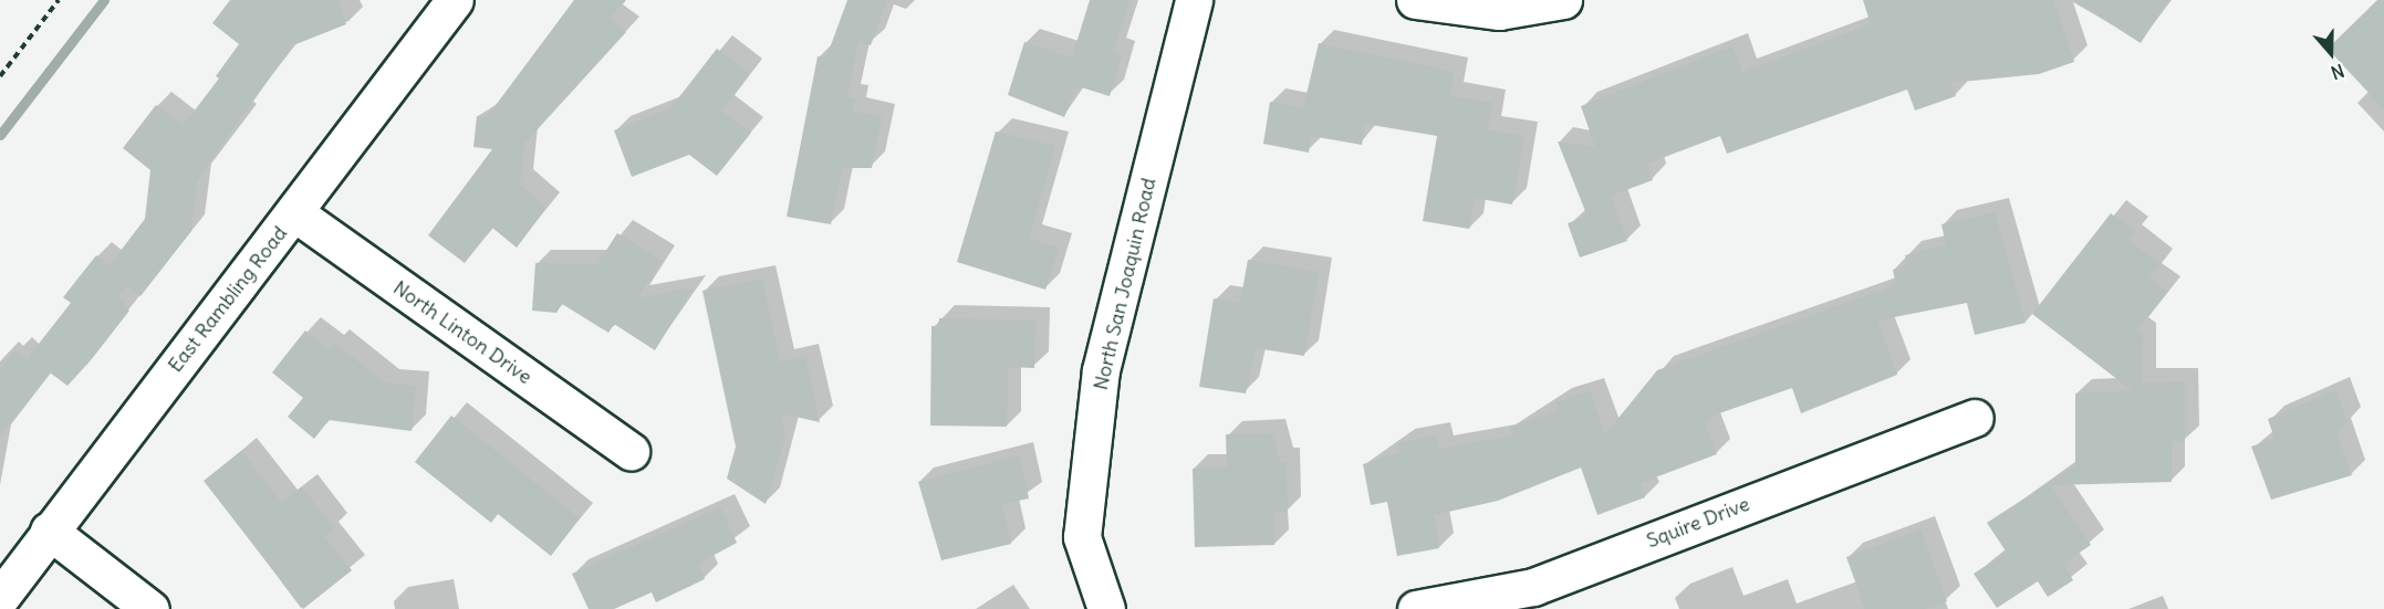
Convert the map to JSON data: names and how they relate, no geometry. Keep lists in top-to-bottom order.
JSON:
{
  "streets": {
    "street": [
      "North San Joaquin Road",
      "East Rambling Road",
      "North Linton Drive",
      "Squire Drive"
    ]
  },
  "crossings": [
    ["East Rambling Road", "North Linton Drive"]
  ],
  "north": "bottom"
}
